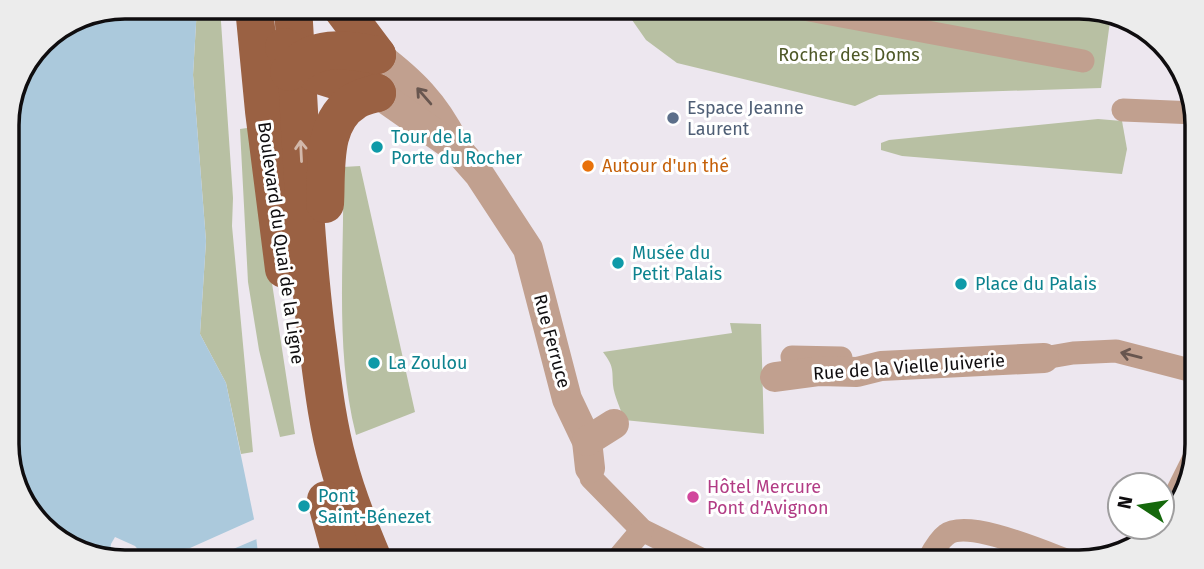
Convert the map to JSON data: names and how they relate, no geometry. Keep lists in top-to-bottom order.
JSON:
{
  "streets": {
    "main road": ["Boulevard du Quai de la Ligne"],
    "street": ["Rue Ferruce", "Rue de la Vielle Juiverie"]
  },
  "parks": ["Rocher des Doms"],
  "places": [
    "Espace Jeanne Laurent",
    "Tour de la Porte du Rocher",
    "Autour d'un thé",
    "Musée du Petit Palais",
    "Place du Palais",
    "La Zoulou",
    "Hôtel Mercure Pont d'Avignon",
    "Pont Saint-Bénezet"
  ],
  "north": "left"
}
